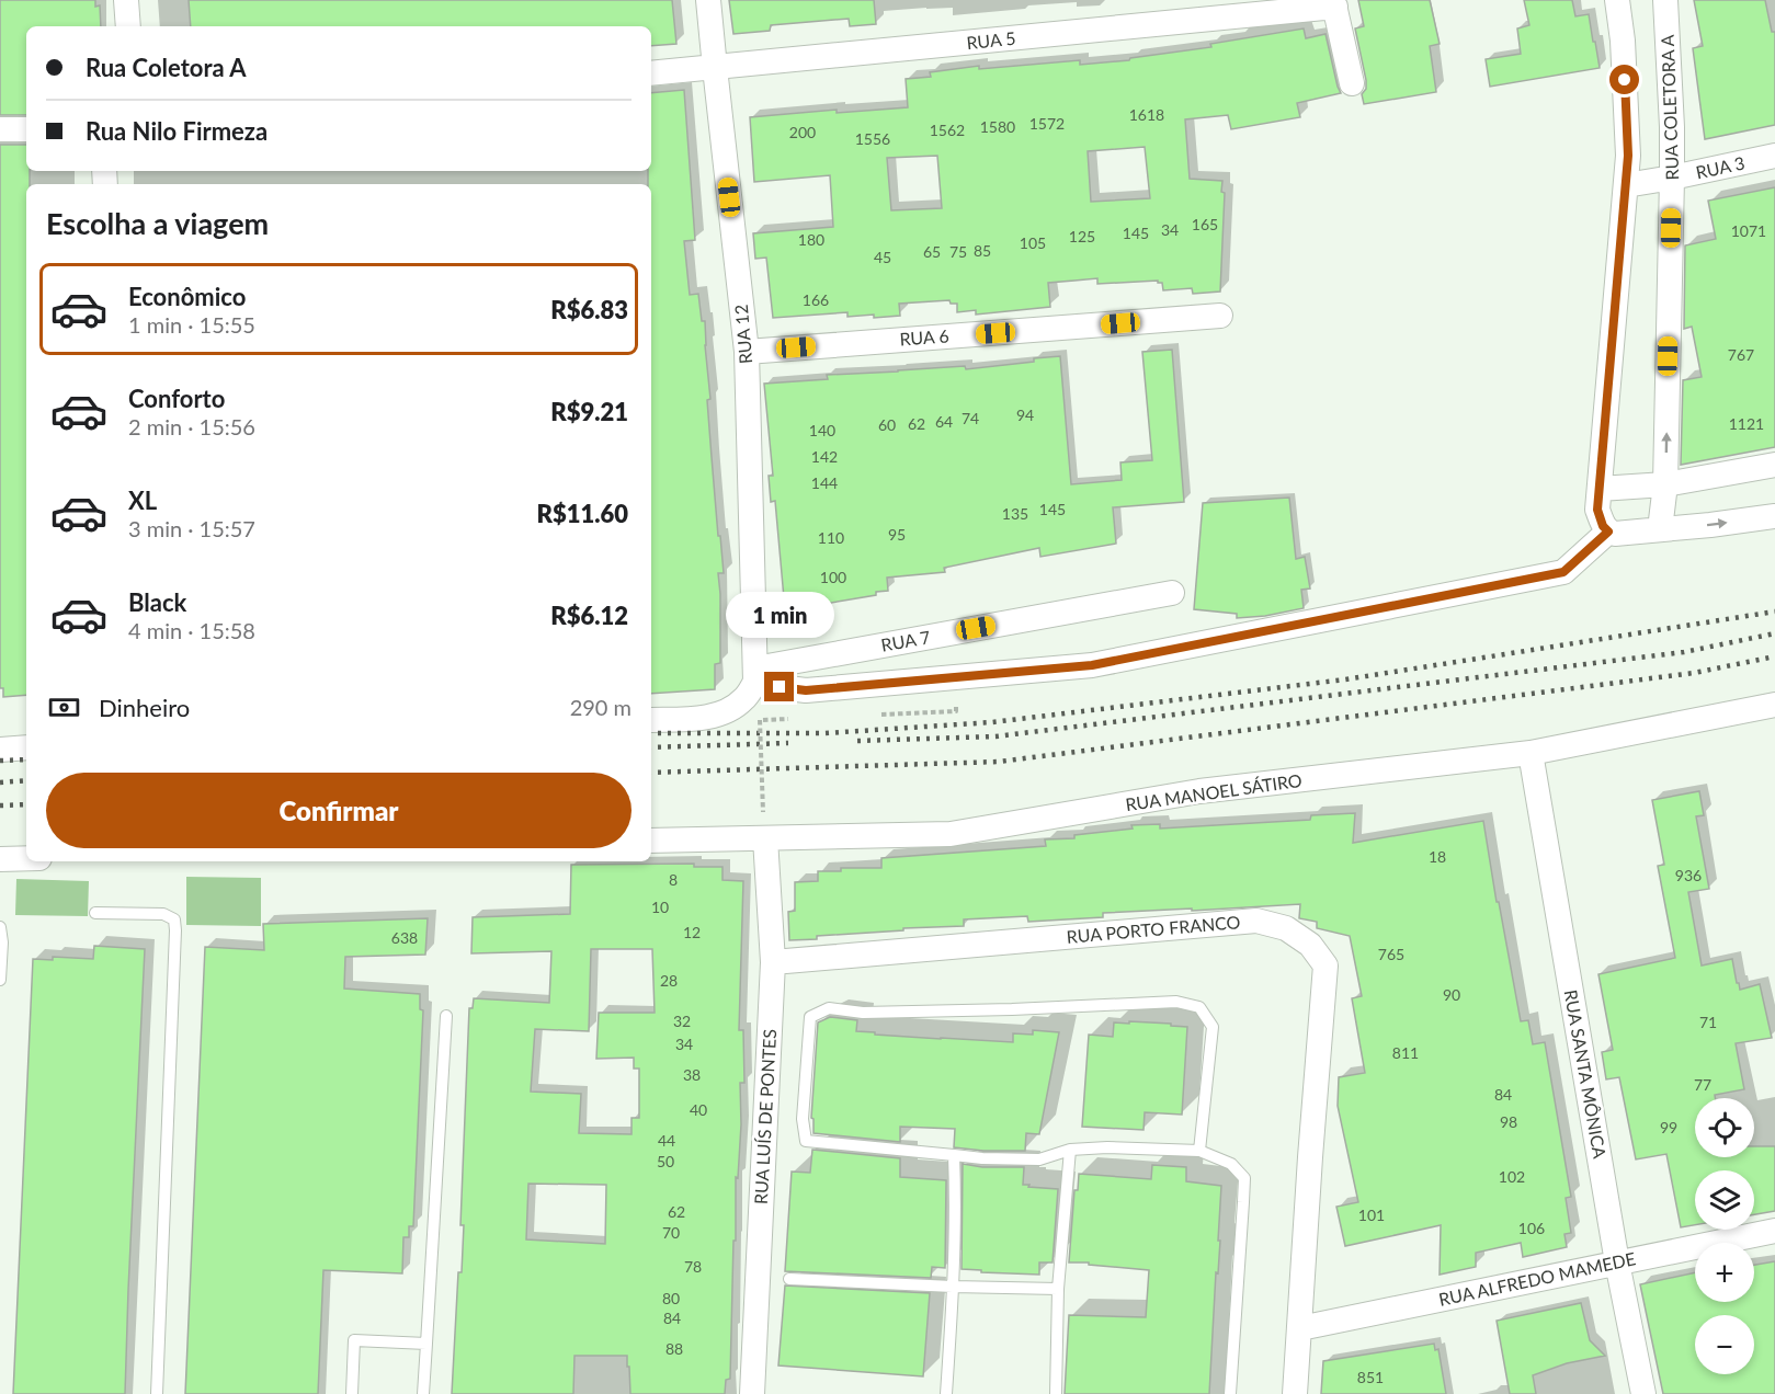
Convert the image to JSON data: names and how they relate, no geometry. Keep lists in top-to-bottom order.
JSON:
{
  "streets": {
    "street": [
      "RUA 5",
      "RUA COLETORA A",
      "RUA 3",
      "RUA 12",
      "RUA 6",
      "RUA 7",
      "RUA MANOEL SÁTIRO",
      "RUA PORTO FRANCO",
      "RUA SANTA MÔNICA",
      "RUA LUÍS DE PONTES",
      "RUA ALFREDO MAMEDE"
    ]
  },
  "crossings": [
    ["RUA 5", "RUA 12"],
    ["RUA COLETORA A", "RUA 3"],
    ["RUA 12", "RUA 6"],
    ["RUA 12", "RUA 7"],
    ["RUA MANOEL SÁTIRO", "RUA SANTA MÔNICA"],
    ["RUA MANOEL SÁTIRO", "RUA LUÍS DE PONTES"],
    ["RUA PORTO FRANCO", "RUA LUÍS DE PONTES"],
    ["RUA PORTO FRANCO", "RUA ALFREDO MAMEDE"],
    ["RUA SANTA MÔNICA", "RUA ALFREDO MAMEDE"]
  ],
  "house_numbers": [
    "1618",
    "1572",
    "1580",
    "1562",
    "200",
    "1556",
    "165",
    "34",
    "1071",
    "145",
    "125",
    "180",
    "105",
    "85",
    "65",
    "75",
    "45",
    "166",
    "767",
    "94",
    "74",
    "64",
    "62",
    "1121",
    "60",
    "140",
    "142",
    "144",
    "145",
    "135",
    "95",
    "110",
    "100",
    "18",
    "936",
    "8",
    "10",
    "12",
    "638",
    "765",
    "28",
    "90",
    "32",
    "71",
    "34",
    "811",
    "38",
    "77",
    "84",
    "40",
    "98",
    "99",
    "44",
    "50",
    "102",
    "62",
    "101",
    "106",
    "70",
    "78",
    "80",
    "84",
    "88",
    "851"
  ],
  "page": {
    "banner": ["Rua Coletora A", "Rua Nilo Firmeza"],
    "heading": "Escolha a viagem",
    "list": [
      {
        "name": "Econômico",
        "note": "1 min · 15:55",
        "value": "R$6.83"
      },
      {
        "name": "Conforto",
        "note": "2 min · 15:56",
        "value": "R$9.21"
      },
      {
        "name": "XL",
        "note": "3 min · 15:57",
        "value": "R$11.60"
      },
      {
        "name": "Black",
        "note": "4 min · 15:58",
        "value": "R$6.12"
      }
    ],
    "bubble": "1 min",
    "pay": ["Dinheiro", "290 m"],
    "buttons": "Confirmar",
    "map_buttons": ["+", "−"]
  }
}
